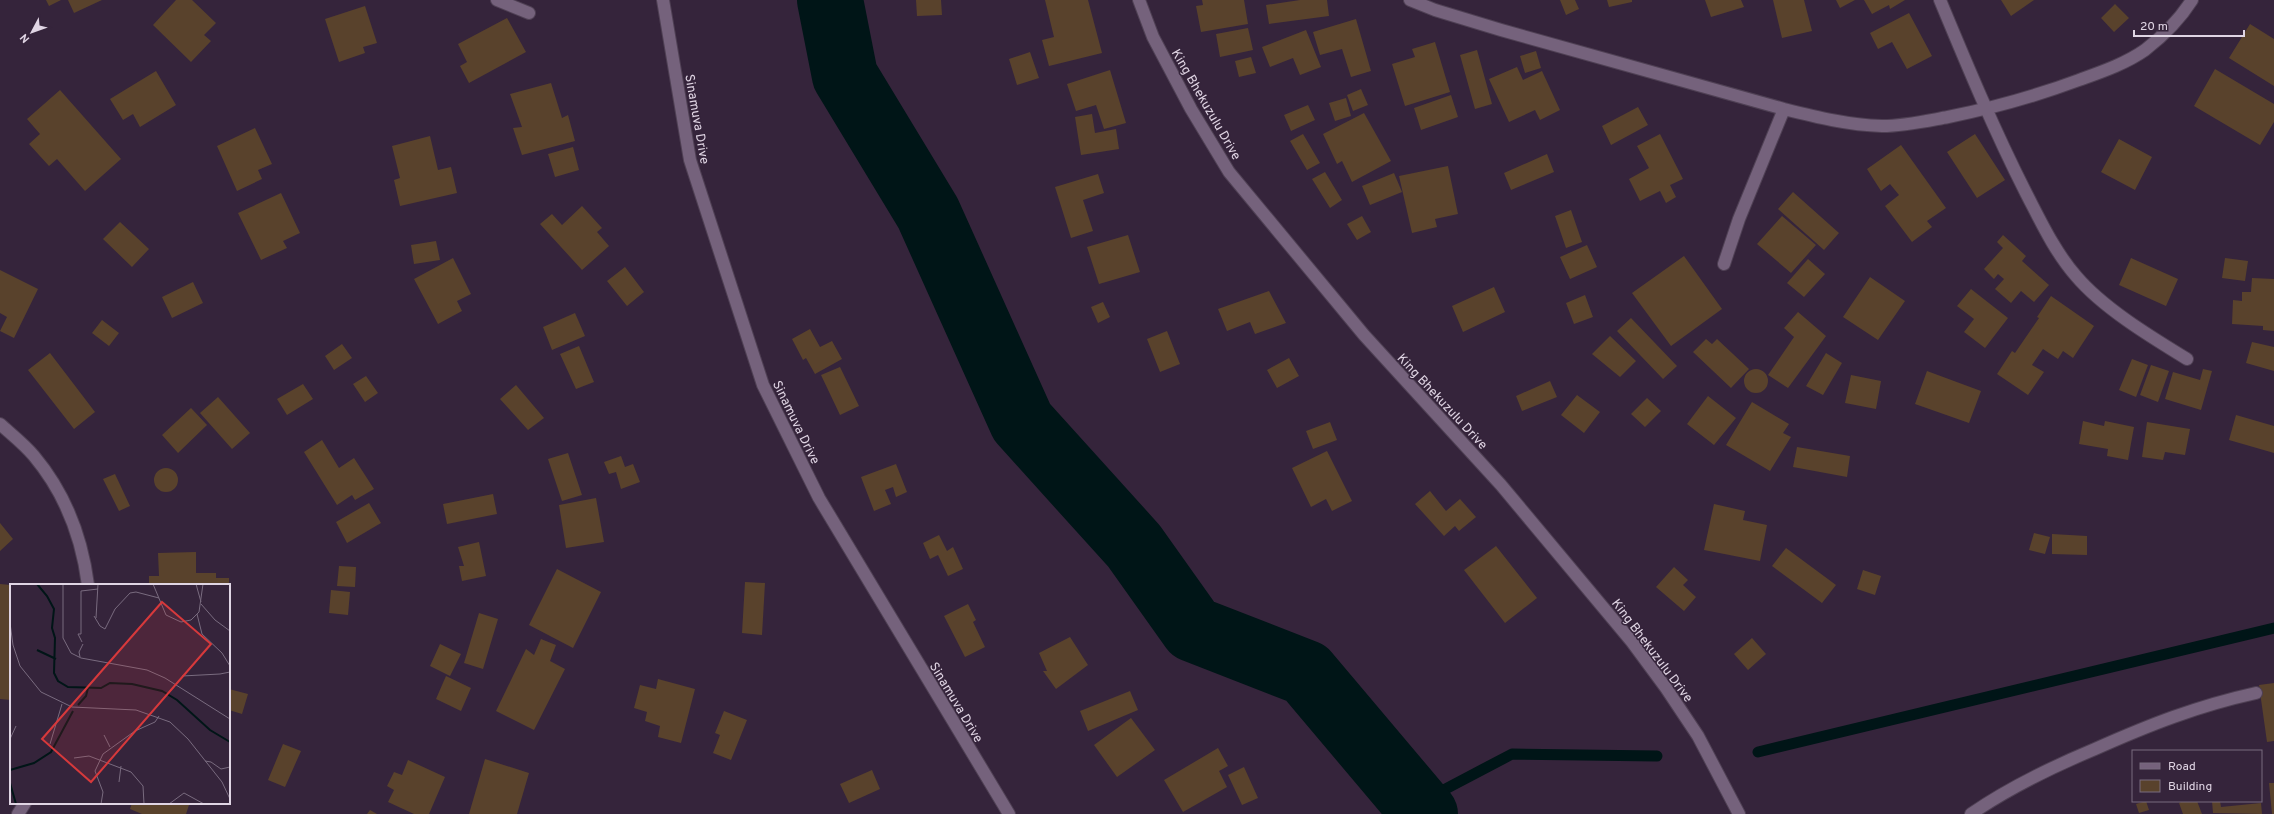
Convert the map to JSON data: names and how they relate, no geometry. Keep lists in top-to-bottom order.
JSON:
{
  "streets": {
    "street": ["King Bhekuzulu Drive", "Sinamuva Drive"]
  },
  "legend": ["Road", "Building"],
  "scale_bar": "20 m",
  "north": "bottom left"
}
